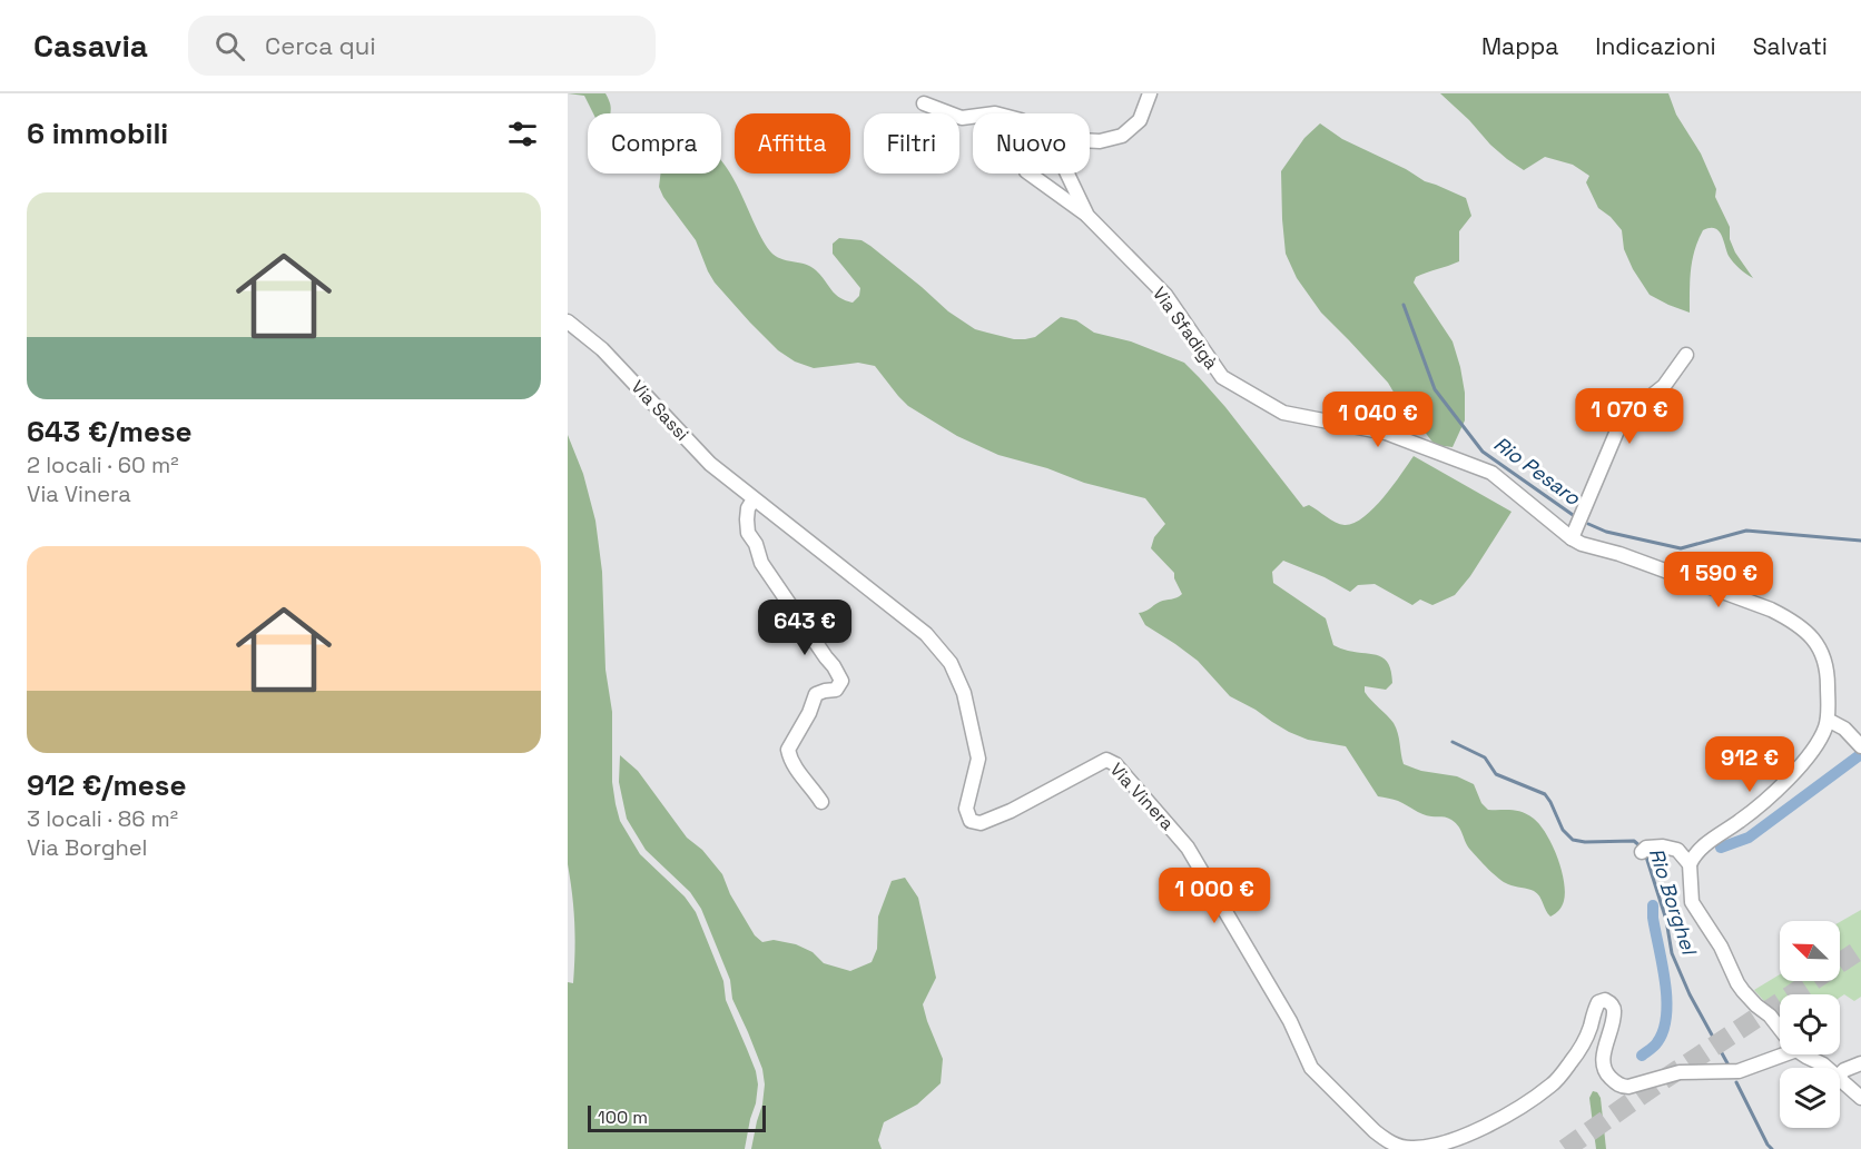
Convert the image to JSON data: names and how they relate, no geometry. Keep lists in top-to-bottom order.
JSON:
{
  "streets": {
    "street": ["Via Sfadigà", "Via Sassi", "Via Vinera"]
  },
  "crossings": [
    ["Via Sassi", "Via Vinera"]
  ],
  "water": ["Rio Pesaro", "Rio Borghel"],
  "scale_bar": "100 m",
  "north": "top left",
  "page": {
    "header": "Casavia",
    "search": "Cerca qui",
    "nav": ["Mappa", "Indicazioni", "Salvati"],
    "heading": "6 immobili",
    "chip": [
      "Compra",
      "Affitta",
      "Filtri",
      "Nuovo"
    ],
    "list": [
      {
        "name": "643 €/mese",
        "note": "2 locali · 60 m² · Via Vinera"
      },
      {
        "name": "912 €/mese",
        "note": "3 locali · 86 m² · Via Borghel"
      }
    ],
    "price": [
      "1 070 €",
      "1 040 €",
      "1 590 €",
      "643 €",
      "912 €",
      "1 000 €"
    ],
    "scale": "100 m"
  }
}
